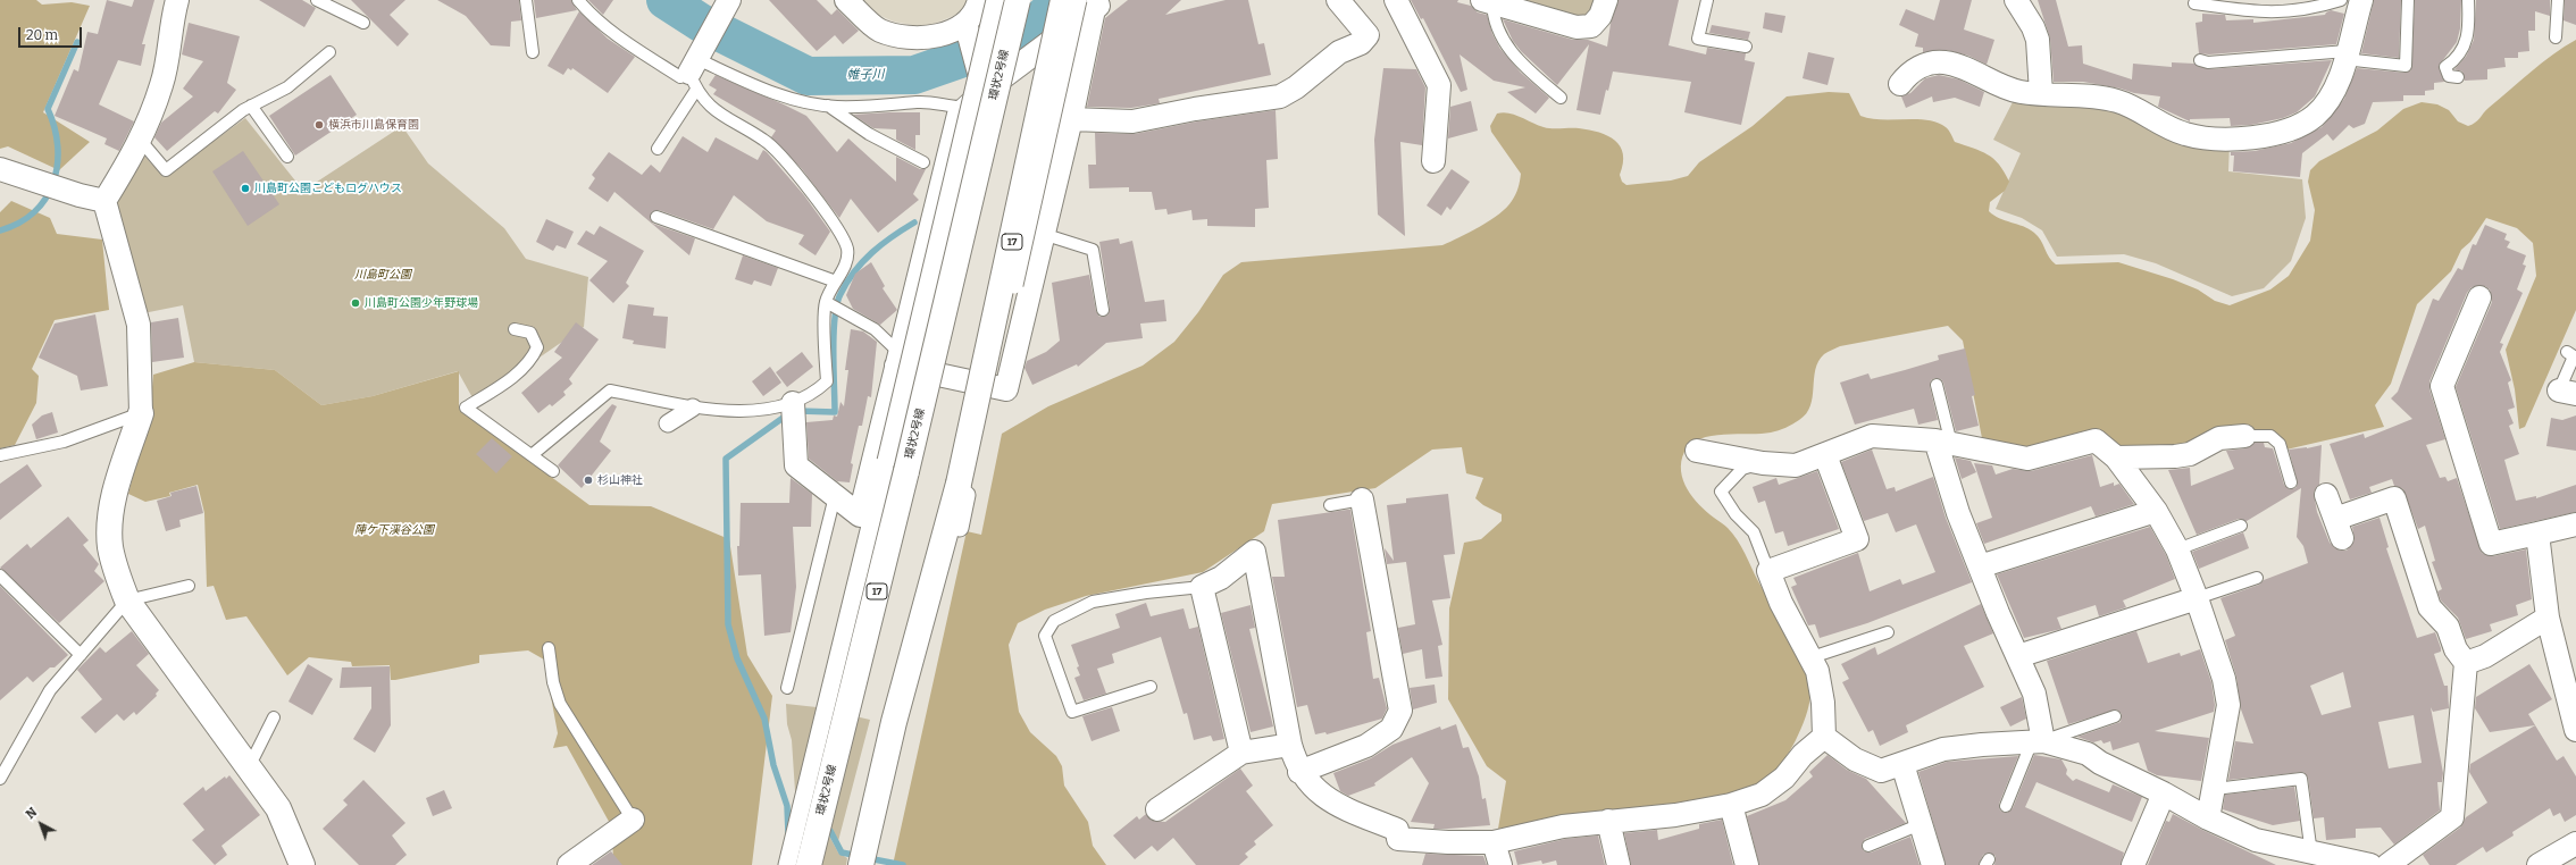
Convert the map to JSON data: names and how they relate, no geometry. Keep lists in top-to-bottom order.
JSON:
{
  "streets": {
    "main road": ["環状2号線", "17"]
  },
  "water": ["帷子川"],
  "parks": ["川島町公園", "陣ケ下渓谷公園"],
  "places": [
    "横浜市川島保育園",
    "川島町公園こどもログハウス",
    "川島町公園少年野球場",
    "杉山神社"
  ],
  "scale_bar": "20 m",
  "north": "top left"
}
